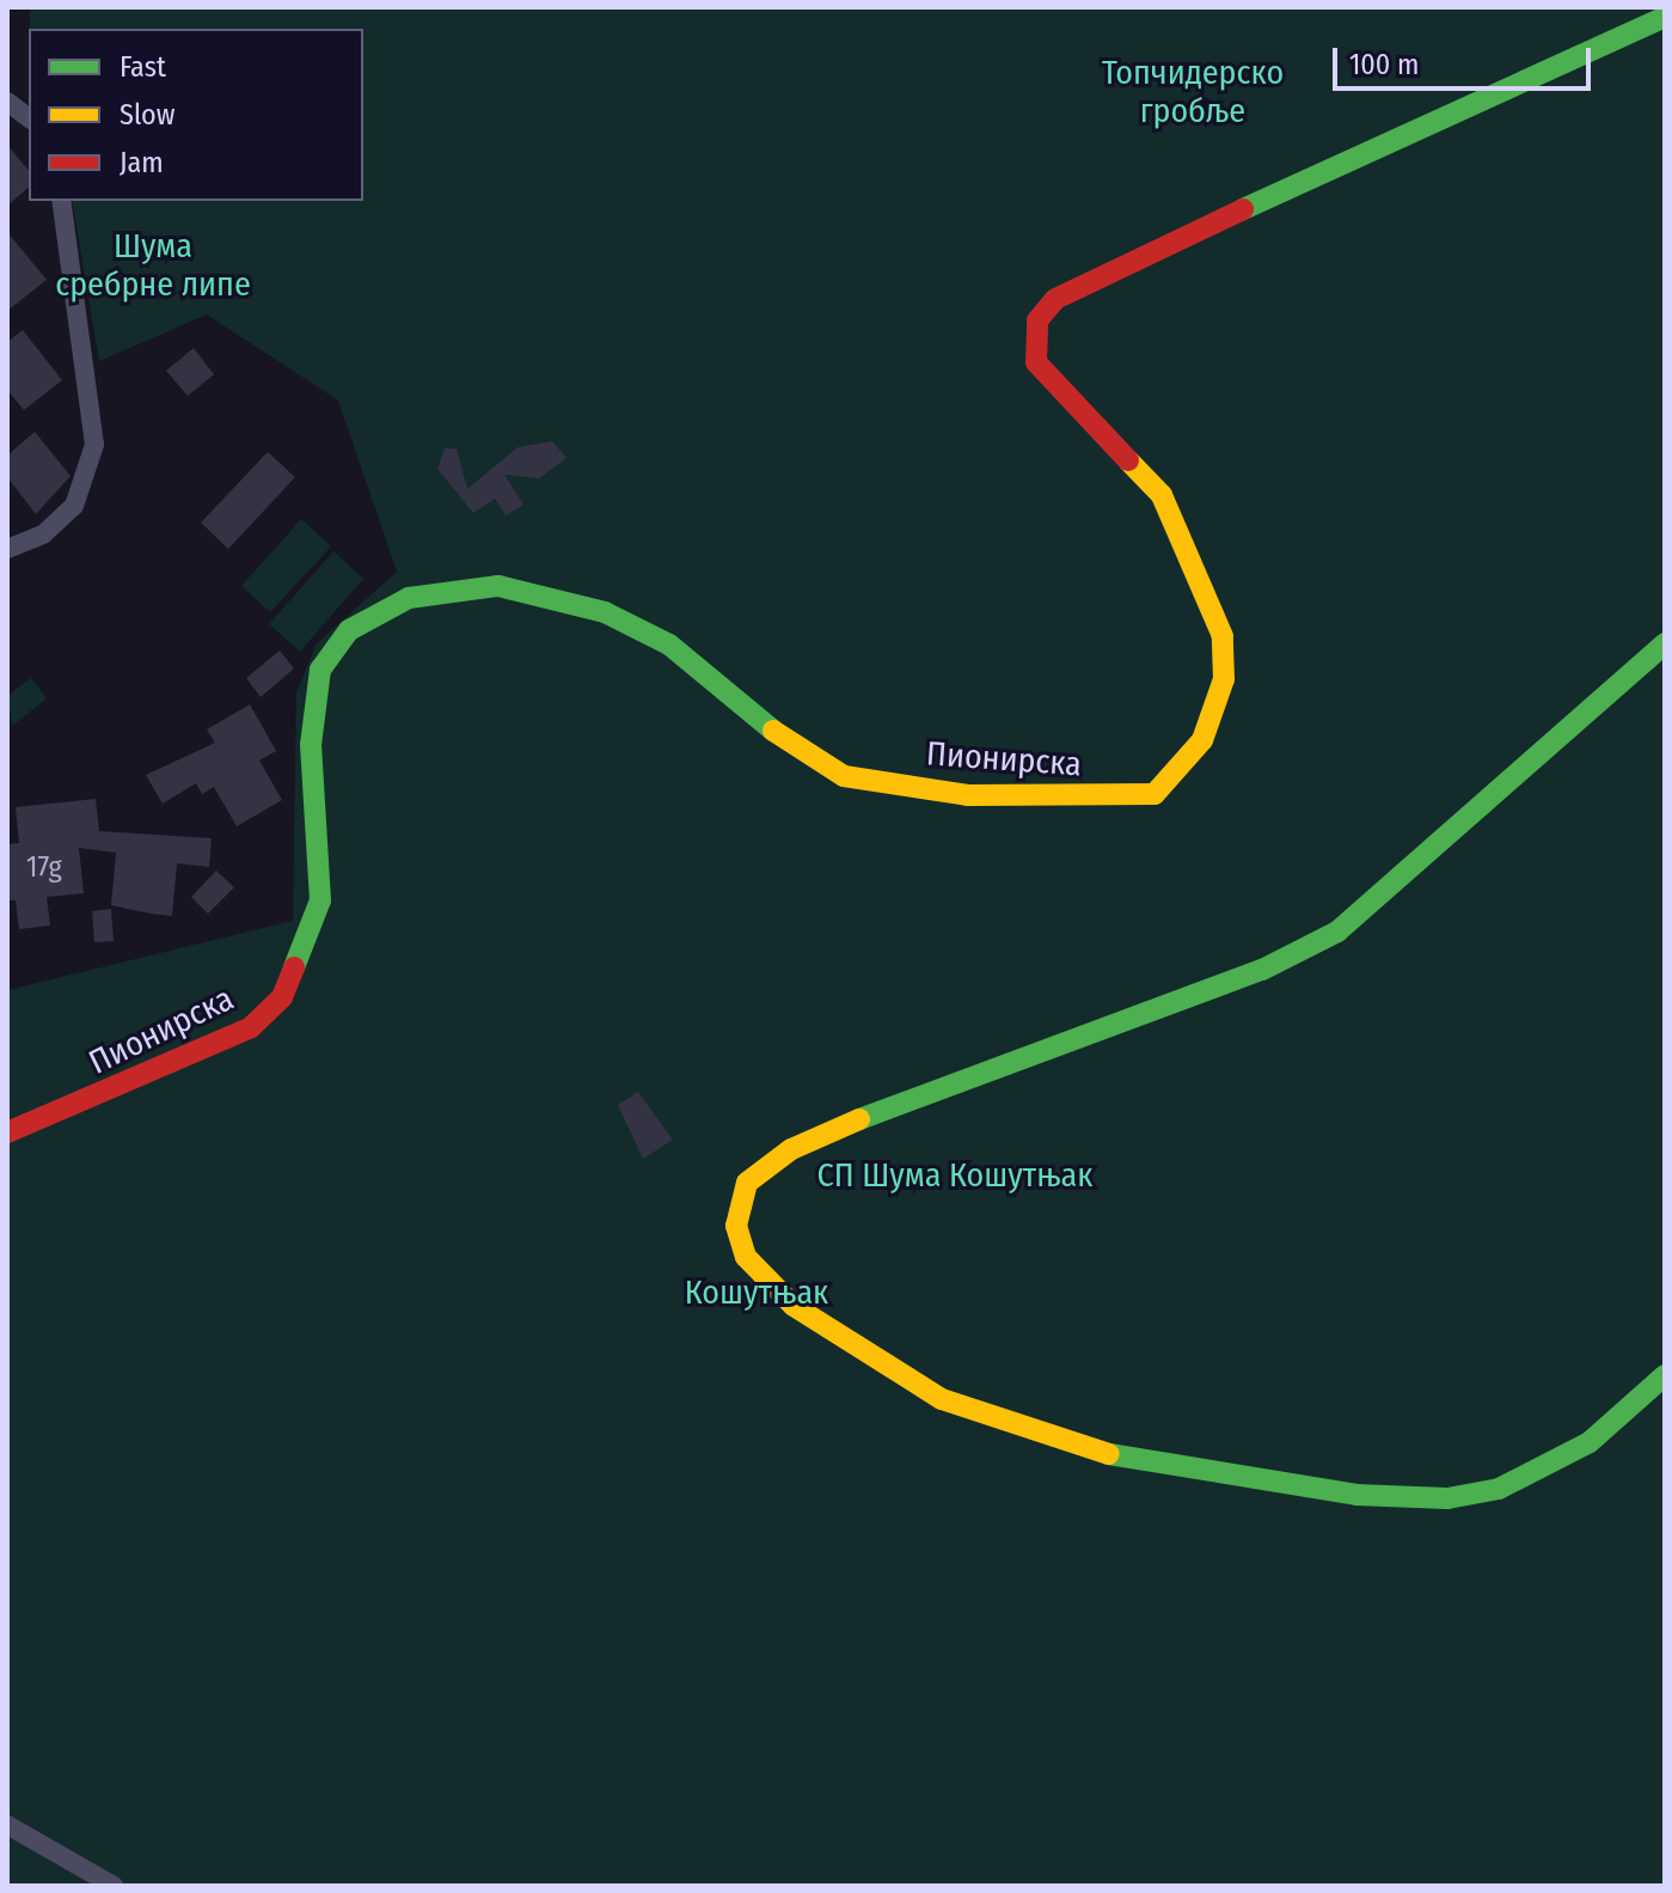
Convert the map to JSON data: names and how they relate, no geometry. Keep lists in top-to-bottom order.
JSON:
{
  "streets": {
    "street": ["Пионирска"]
  },
  "parks": [
    "Топчидерско гробље",
    "Шума сребрне липе",
    "СП Шума Кошутњак",
    "Кошутњак"
  ],
  "house_numbers": ["17g"],
  "legend": ["Fast", "Slow", "Jam"],
  "scale_bar": "100 m"
}
